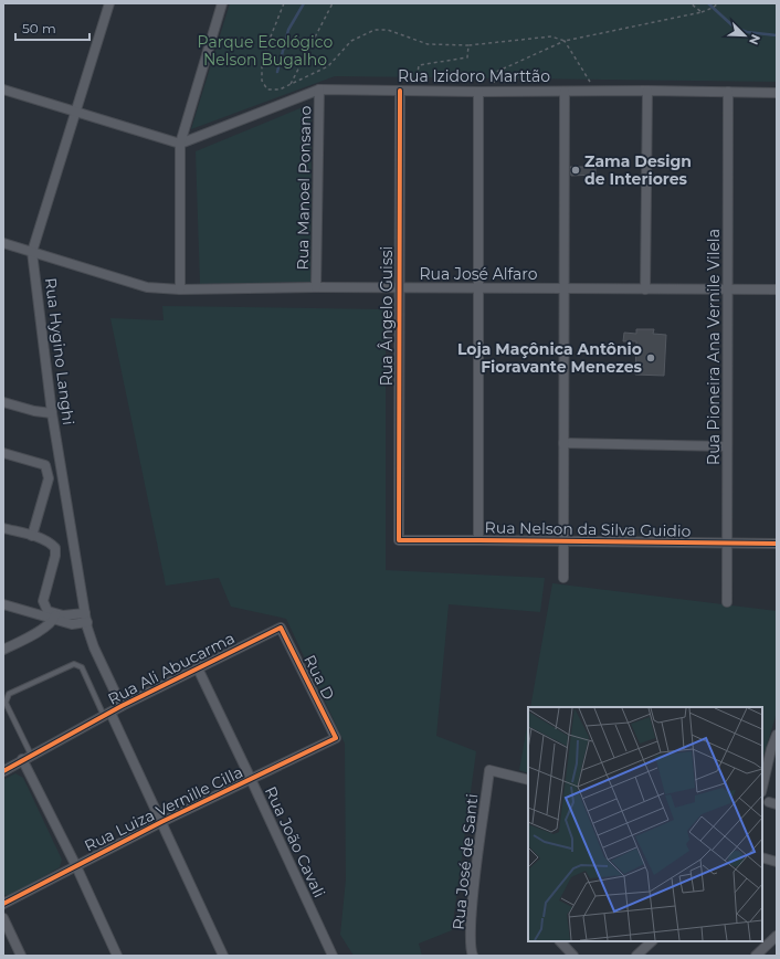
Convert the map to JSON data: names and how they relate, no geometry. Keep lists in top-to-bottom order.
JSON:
{
  "streets": {
    "street": [
      "Rua Izidoro Marttão",
      "Rua Manoel Ponsano",
      "Rua José Alfaro",
      "Rua Ângelo Guissi",
      "Rua Pioneira Ana Vernile Vilela",
      "Rua Hygino Langhi",
      "Rua Nelson da Silva Guidio",
      "Rua Ali Abucarma",
      "Rua D",
      "Rua Luiza Vernille Cilla",
      "Rua João Cavali",
      "Rua José de Santi"
    ]
  },
  "crossings": [
    ["Rua Izidoro Marttão", "Rua Manoel Ponsano"],
    ["Rua Izidoro Marttão", "Rua Ângelo Guissi"],
    ["Rua Izidoro Marttão", "Rua Pioneira Ana Vernile Vilela"],
    ["Rua Manoel Ponsano", "Rua José Alfaro"],
    ["Rua José Alfaro", "Rua Ângelo Guissi"],
    ["Rua José Alfaro", "Rua Pioneira Ana Vernile Vilela"],
    ["Rua José Alfaro", "Rua Hygino Langhi"],
    ["Rua Ângelo Guissi", "Rua Nelson da Silva Guidio"],
    ["Rua Pioneira Ana Vernile Vilela", "Rua Nelson da Silva Guidio"],
    ["Rua Hygino Langhi", "Rua Ali Abucarma"],
    ["Rua Ali Abucarma", "Rua D"],
    ["Rua Ali Abucarma", "Rua João Cavali"],
    ["Rua D", "Rua Luiza Vernille Cilla"],
    ["Rua Luiza Vernille Cilla", "Rua João Cavali"]
  ],
  "parks": ["Parque Ecológico Nelson Bugalho"],
  "places": ["Zama Design de Interiores", "Loja Maçônica Antônio Fioravante Menezes"],
  "scale_bar": "50 m",
  "north": "bottom right"
}
